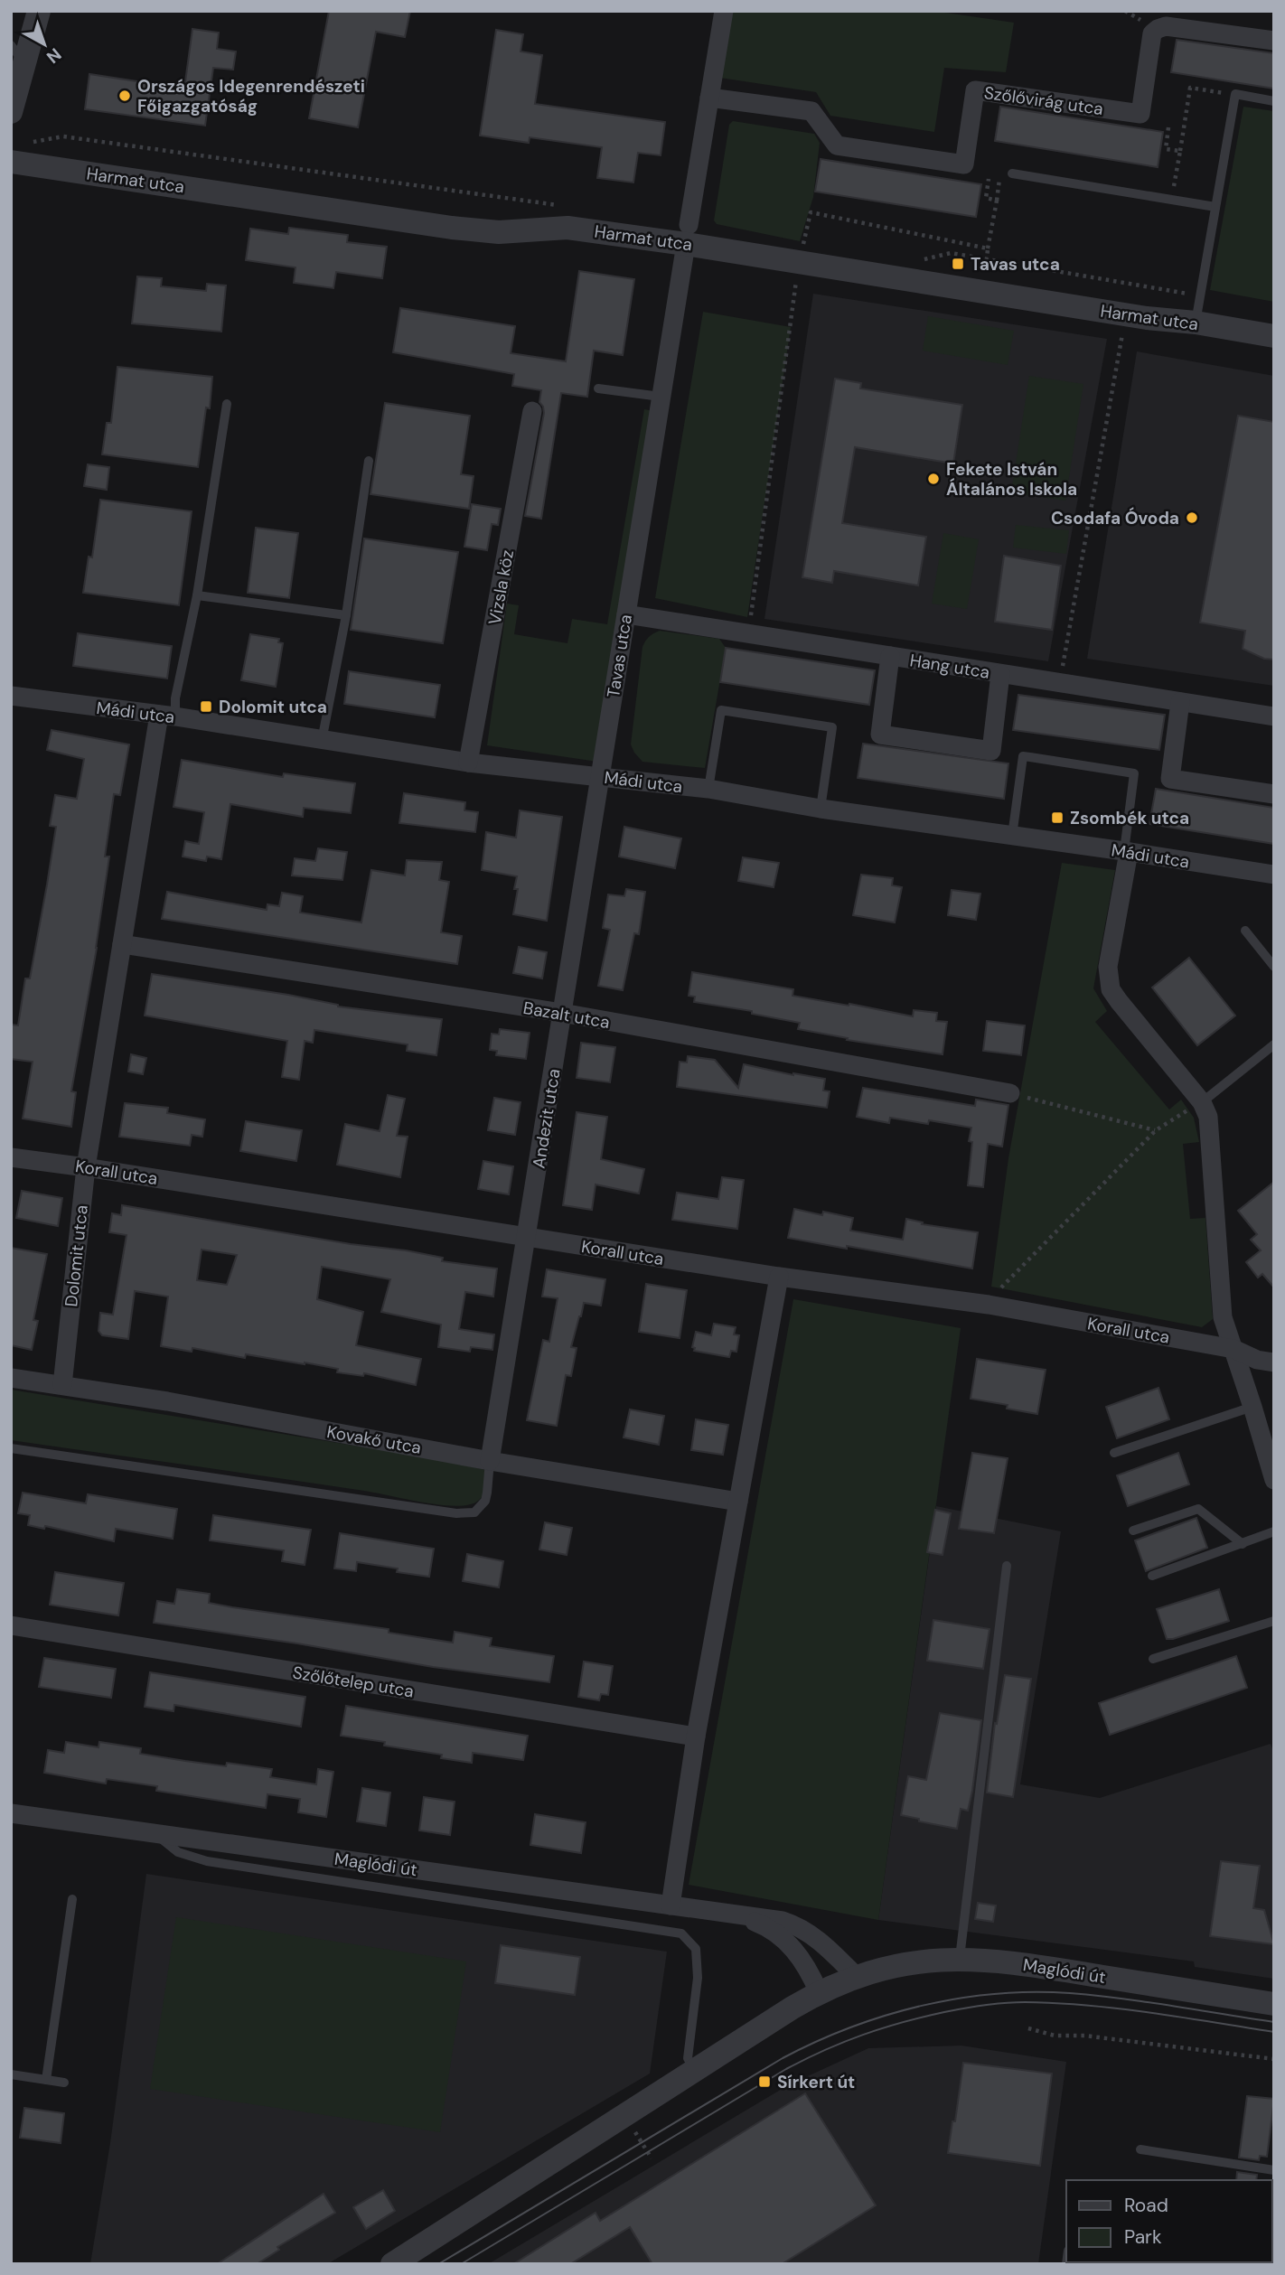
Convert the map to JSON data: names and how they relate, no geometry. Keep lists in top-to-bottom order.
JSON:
{
  "streets": {
    "street": [
      "Szőlővirág utca",
      "Harmat utca",
      "Vizsla köz",
      "Tavas utca",
      "Hang utca",
      "Mádi utca",
      "Bazalt utca",
      "Andezit utca",
      "Korall utca",
      "Dolomit utca",
      "Kovakő utca",
      "Szőlőtelep utca",
      "Maglódi út"
    ]
  },
  "crossings": [
    ["Szőlővirág utca", "Tavas utca"],
    ["Harmat utca", "Tavas utca"],
    ["Vizsla köz", "Mádi utca"],
    ["Tavas utca", "Hang utca"],
    ["Tavas utca", "Mádi utca"],
    ["Tavas utca", "Andezit utca"],
    ["Mádi utca", "Andezit utca"],
    ["Mádi utca", "Dolomit utca"],
    ["Bazalt utca", "Andezit utca"],
    ["Bazalt utca", "Dolomit utca"],
    ["Andezit utca", "Korall utca"],
    ["Andezit utca", "Kovakő utca"],
    ["Korall utca", "Dolomit utca"],
    ["Dolomit utca", "Kovakő utca"]
  ],
  "places": {
    "other": ["Országos Idegenrendészeti Főigazgatóság", "Fekete István Általános Iskola", "Csodafa Óvoda"],
    "transit": [
      "Tavas utca",
      "Dolomit utca",
      "Zsombék utca",
      "Sírkert út"
    ]
  },
  "legend": ["Road", "Park"],
  "north": "bottom right"
}
